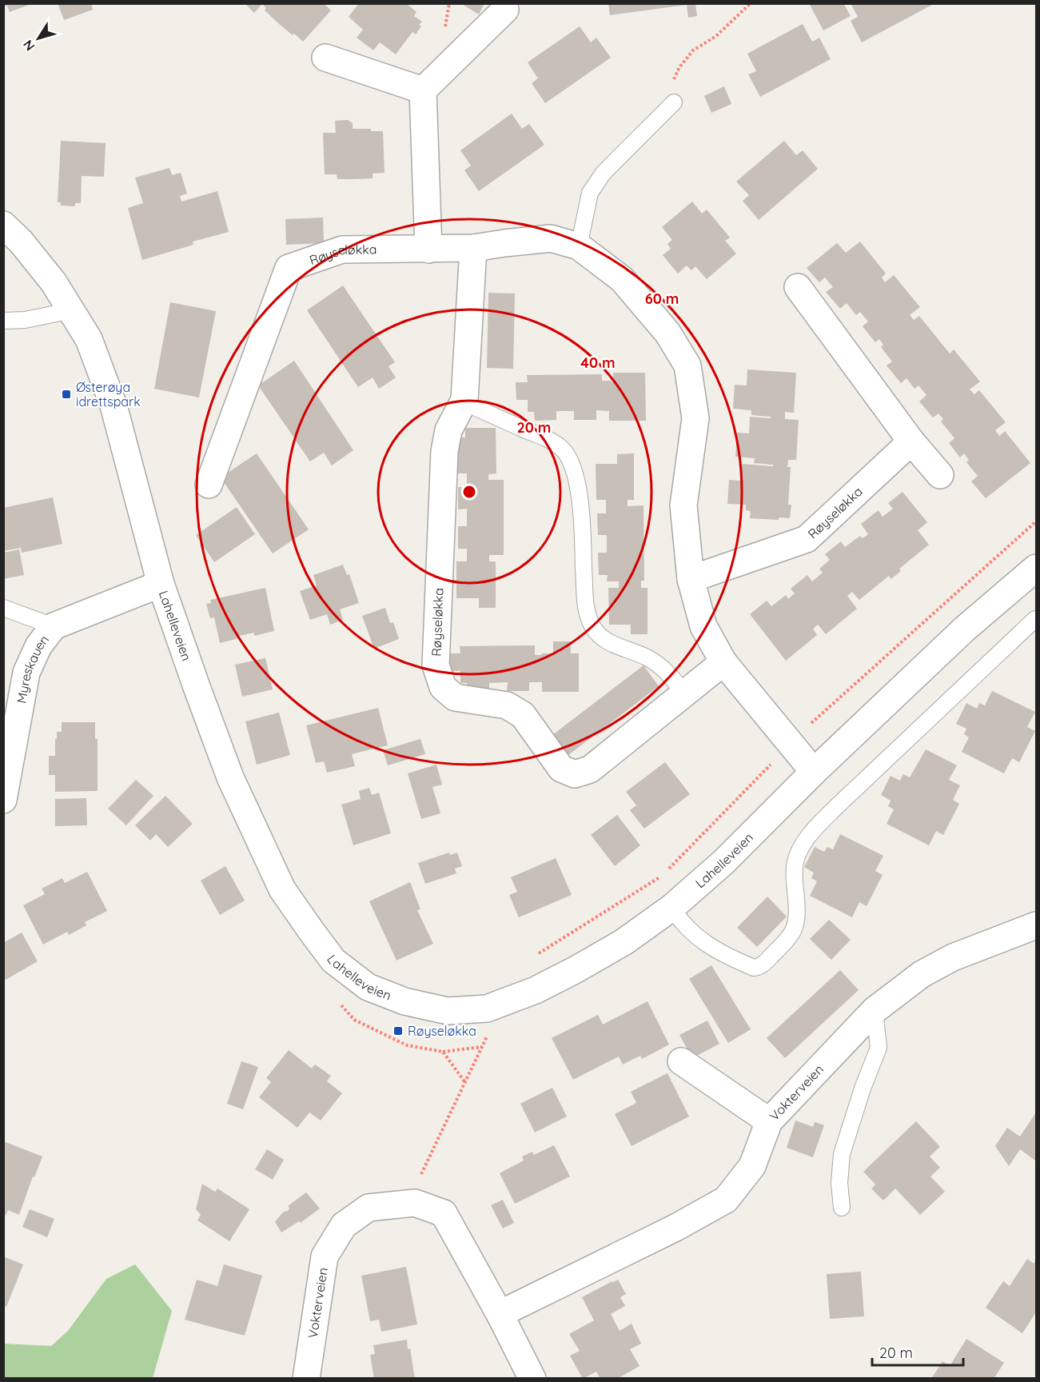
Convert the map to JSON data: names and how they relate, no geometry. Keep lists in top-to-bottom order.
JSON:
{
  "streets": {
    "street": [
      "Røyseløkka",
      "Lahelleveien",
      "Myreskauen",
      "Vokterveien"
    ]
  },
  "crossings": [
    ["Røyseløkka", "Lahelleveien"],
    ["Lahelleveien", "Myreskauen"]
  ],
  "places": {
    "transit": ["Østerøya idrettspark", "Røyseløkka"]
  },
  "scale_bar": "20 m",
  "north": "bottom left",
  "rings": ["60 m", "40 m", "20 m"]
}
